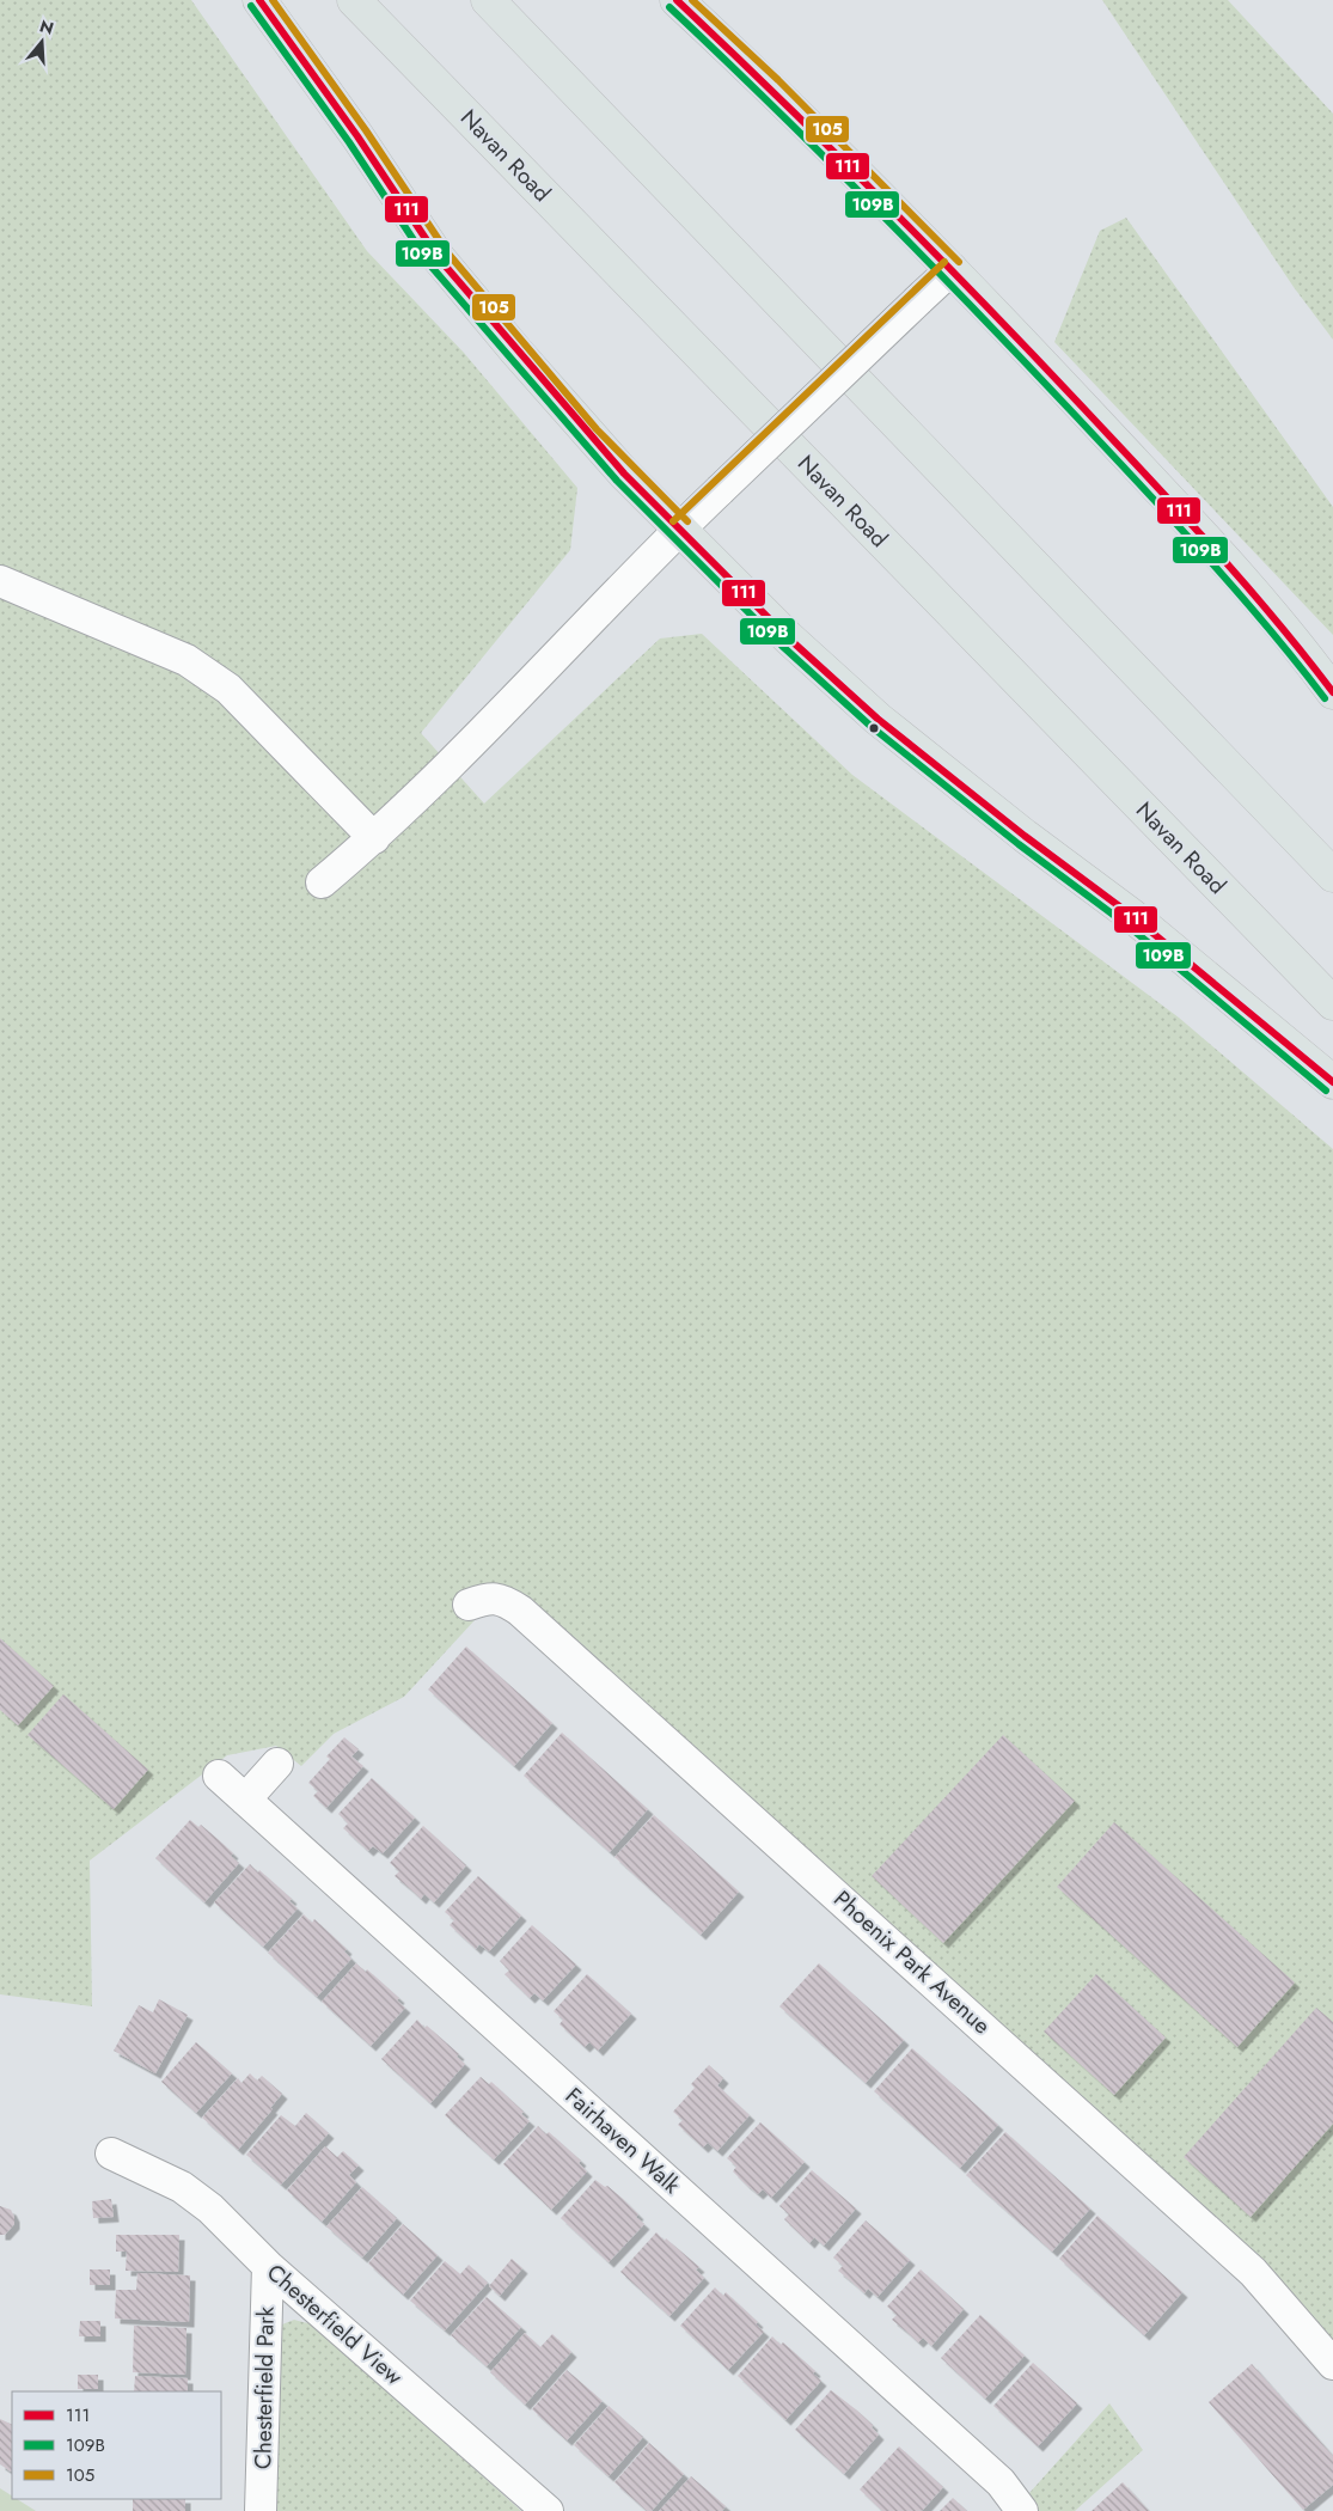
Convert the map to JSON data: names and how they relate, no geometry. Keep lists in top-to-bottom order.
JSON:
{
  "streets": {
    "main road": ["Navan Road"],
    "street": [
      "Phoenix Park Avenue",
      "Fairhaven Walk",
      "Chesterfield View",
      "Chesterfield Park"
    ]
  },
  "crossings": [
    ["Chesterfield View", "Chesterfield Park"]
  ],
  "lines": ["transit line 111", "transit line 105", "transit line 109B"],
  "legend": ["111", "109B", "105"],
  "north": "top"
}
